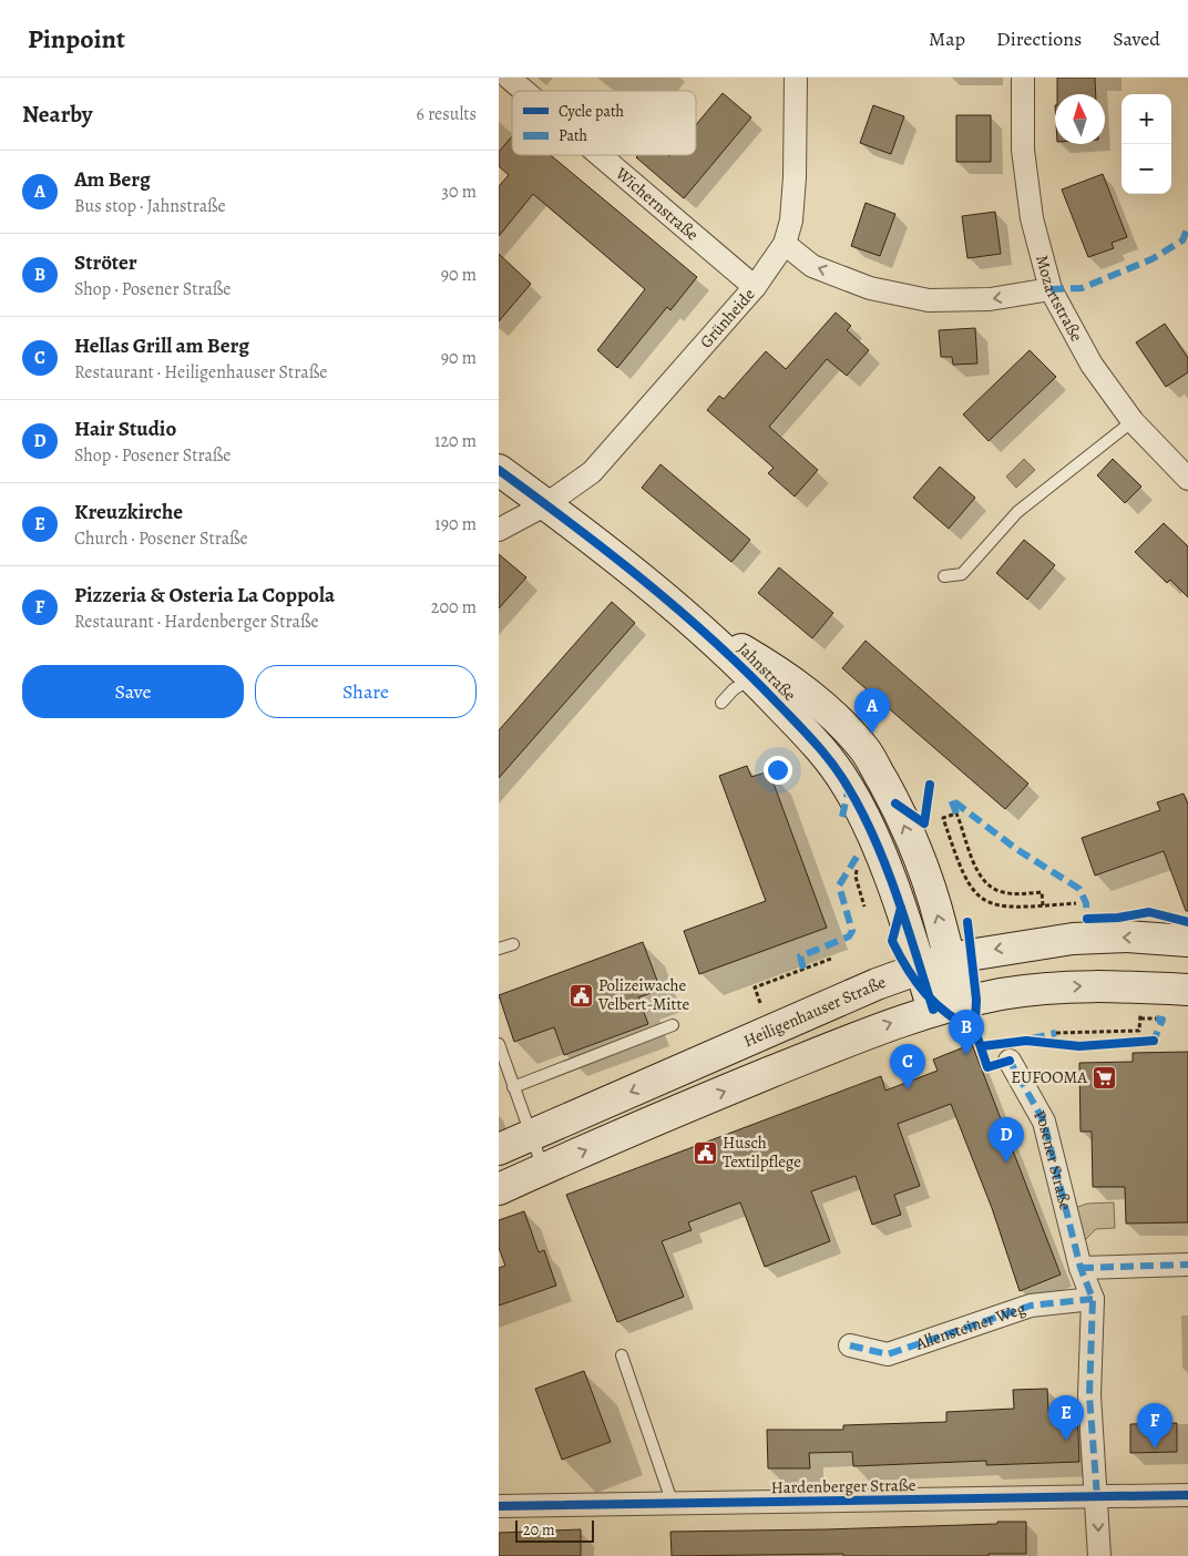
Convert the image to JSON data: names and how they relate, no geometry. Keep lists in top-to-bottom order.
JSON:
{
  "streets": {
    "main road": ["Jahnstraße", "Heiligenhauser Straße"],
    "street": [
      "Wichernstraße",
      "Mozartstraße",
      "Grünheide",
      "Posener Straße",
      "Allensteiner Weg",
      "Hardenberger Straße"
    ]
  },
  "crossings": [
    ["Wichernstraße", "Grünheide"],
    ["Grünheide", "Jahnstraße"],
    ["Jahnstraße", "Heiligenhauser Straße"],
    ["Posener Straße", "Allensteiner Weg"],
    ["Posener Straße", "Hardenberger Straße"]
  ],
  "places": {
    "public building": ["Polizeiwache Velbert-Mitte", "Husch Textilpflege"],
    "supermarket": ["EUFOOMA"]
  },
  "legend": ["Cycle path", "Path"],
  "scale_bar": "20 m",
  "north": "top",
  "page": {
    "header": "Pinpoint",
    "nav": ["Map", "Directions", "Saved"],
    "heading": ["Nearby", "6 results"],
    "map_buttons": ["+", "−"],
    "list": [
      {
        "mark": "A",
        "name": "Am Berg",
        "note": "Bus stop · Jahnstraße",
        "value": "30 m"
      },
      {
        "mark": "B",
        "name": "Ströter",
        "note": "Shop · Posener Straße",
        "value": "90 m"
      },
      {
        "mark": "C",
        "name": "Hellas Grill am Berg",
        "note": "Restaurant · Heiligenhauser Straße",
        "value": "90 m"
      },
      {
        "mark": "D",
        "name": "Hair Studio",
        "note": "Shop · Posener Straße",
        "value": "120 m"
      },
      {
        "mark": "E",
        "name": "Kreuzkirche",
        "note": "Church · Posener Straße",
        "value": "190 m"
      },
      {
        "mark": "F",
        "name": "Pizzeria & Osteria La Coppola",
        "note": "Restaurant · Hardenberger Straße",
        "value": "200 m"
      }
    ],
    "buttons": ["Save", "Share"],
    "pins": [
      "A",
      "B",
      "C",
      "D",
      "E",
      "F"
    ],
    "scale": "20 m"
  }
}
